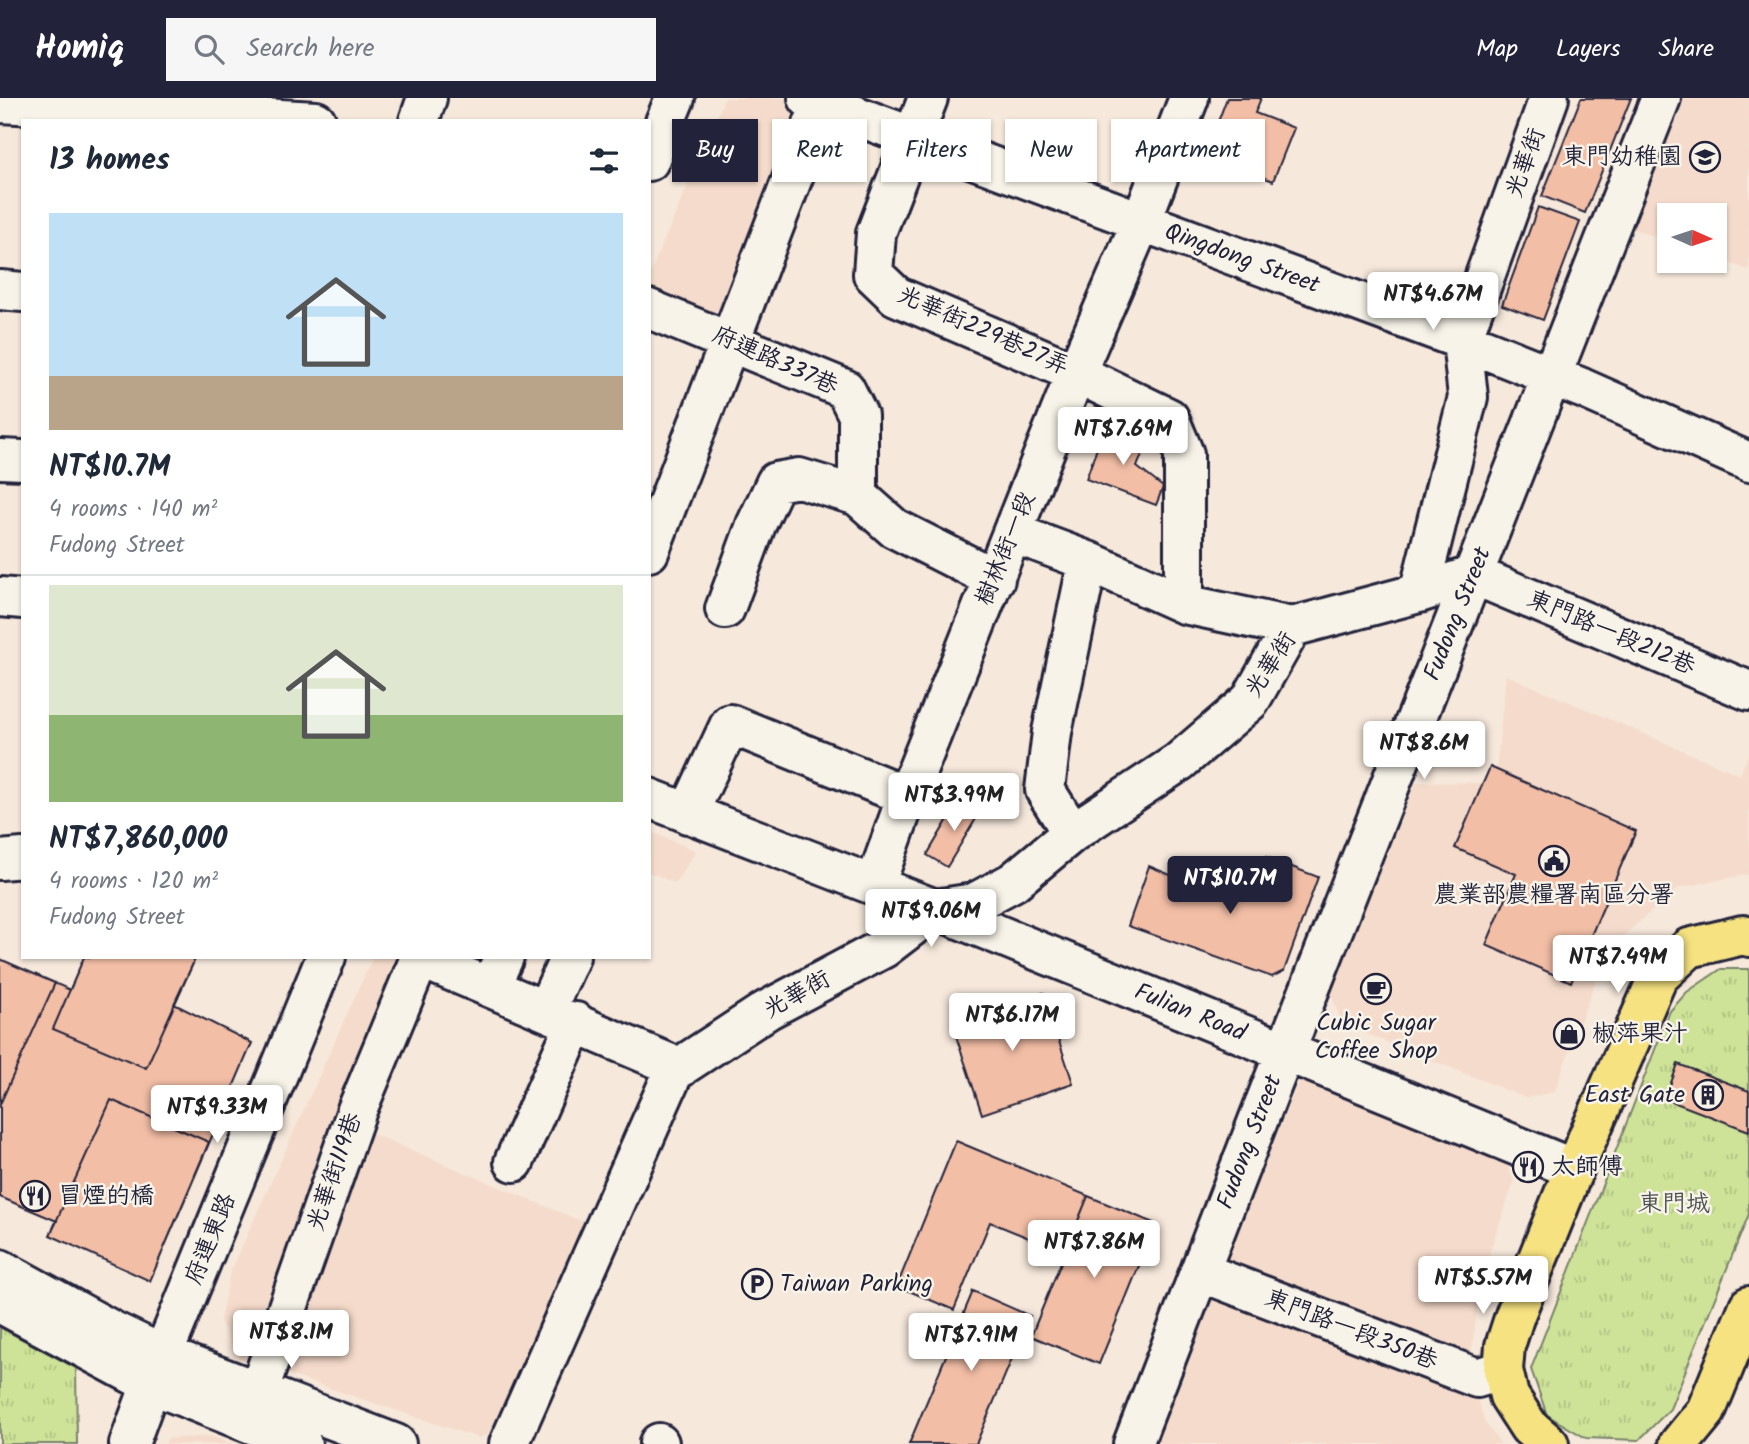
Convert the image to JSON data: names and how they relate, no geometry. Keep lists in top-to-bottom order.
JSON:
{
  "streets": {
    "street": [
      "光華街",
      "Qingdong Street",
      "光華街229巷27弄",
      "府連路337巷",
      "樹林街一段",
      "Fudong Street",
      "東門路一段212巷",
      "Fulian Road",
      "光華街119巷",
      "府連東路",
      "東門路一段350巷"
    ]
  },
  "crossings": [
    ["光華街", "Qingdong Street"],
    ["光華街", "Fudong Street"],
    ["光華街", "東門路一段212巷"],
    ["光華街", "Fulian Road"],
    ["光華街", "光華街119巷"],
    ["Qingdong Street", "樹林街一段"],
    ["Qingdong Street", "Fudong Street"],
    ["光華街229巷27弄", "樹林街一段"],
    ["樹林街一段", "Fulian Road"],
    ["Fudong Street", "東門路一段212巷"],
    ["Fudong Street", "Fulian Road"],
    ["Fudong Street", "東門路一段350巷"]
  ],
  "parks": ["東門城"],
  "places": {
    "school or university": ["東門幼稚園"],
    "public building": ["農業部農糧署南區分署"],
    "cafe": ["Cubic Sugar Coffee Shop"],
    "shop": ["椒萍果汁"],
    "building": ["East Gate"],
    "restaurant": ["太師傅", "冒煙的橋"],
    "parking": ["Taiwan Parking"]
  },
  "north": "right",
  "page": {
    "header": "Homiq",
    "search": "Search here",
    "nav": ["Map", "Layers", "Share"],
    "chip": [
      "Buy",
      "Rent",
      "Filters",
      "New",
      "Apartment"
    ],
    "heading": "13 homes",
    "list": [
      {
        "name": "NT$10.7M",
        "note": "4 rooms · 140 m² · Fudong Street"
      },
      {
        "name": "NT$7,860,000",
        "note": "4 rooms · 120 m² · Fudong Street"
      }
    ],
    "price": [
      "NT$4.67M",
      "NT$7.69M",
      "NT$8.6M",
      "NT$3.99M",
      "NT$10.7M",
      "NT$9.06M",
      "NT$7.49M",
      "NT$6.17M",
      "NT$9.33M",
      "NT$7.86M",
      "NT$5.57M",
      "NT$8.1M",
      "NT$7.91M"
    ]
  }
}
